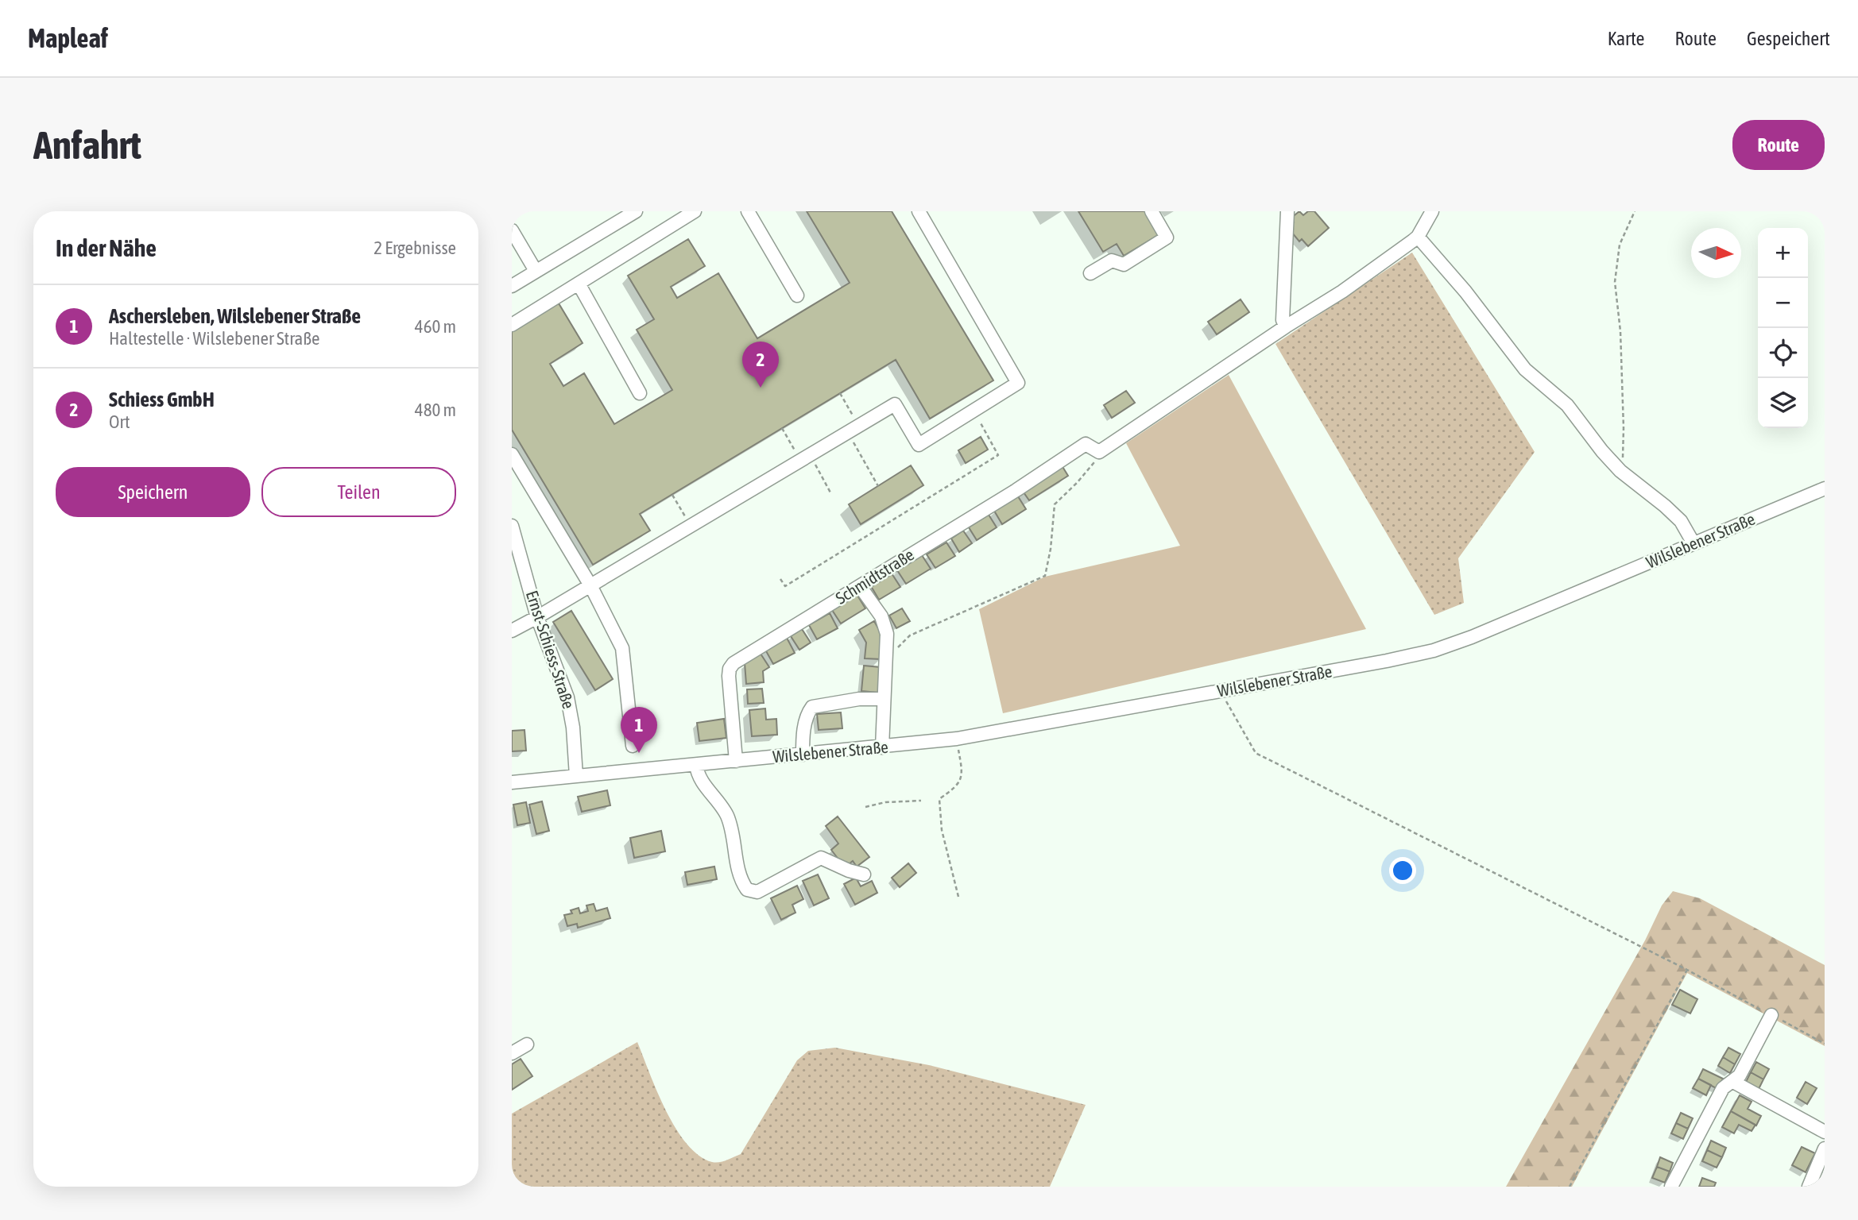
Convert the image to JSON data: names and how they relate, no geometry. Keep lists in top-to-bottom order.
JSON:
{
  "streets": {
    "street": ["Wilslebener Straße", "Schmidtstraße", "Ernst-Schiess-Straße"]
  },
  "crossings": [
    ["Wilslebener Straße", "Schmidtstraße"],
    ["Wilslebener Straße", "Ernst-Schiess-Straße"]
  ],
  "north": "right",
  "page": {
    "header": "Mapleaf",
    "nav": ["Karte", "Route", "Gespeichert"],
    "buttons": [
      "Route",
      ["Speichern", "Teilen"]
    ],
    "title": "Anfahrt",
    "heading": ["In der Nähe", "2 Ergebnisse"],
    "map_buttons": ["+", "−"],
    "list": [
      {
        "mark": "1",
        "name": "Aschersleben, Wilslebener Straße",
        "note": "Haltestelle · Wilslebener Straße",
        "value": "460 m"
      },
      {
        "mark": "2",
        "name": "Schiess GmbH",
        "note": "Ort",
        "value": "480 m"
      }
    ],
    "pins": ["2", "1"]
  }
}
